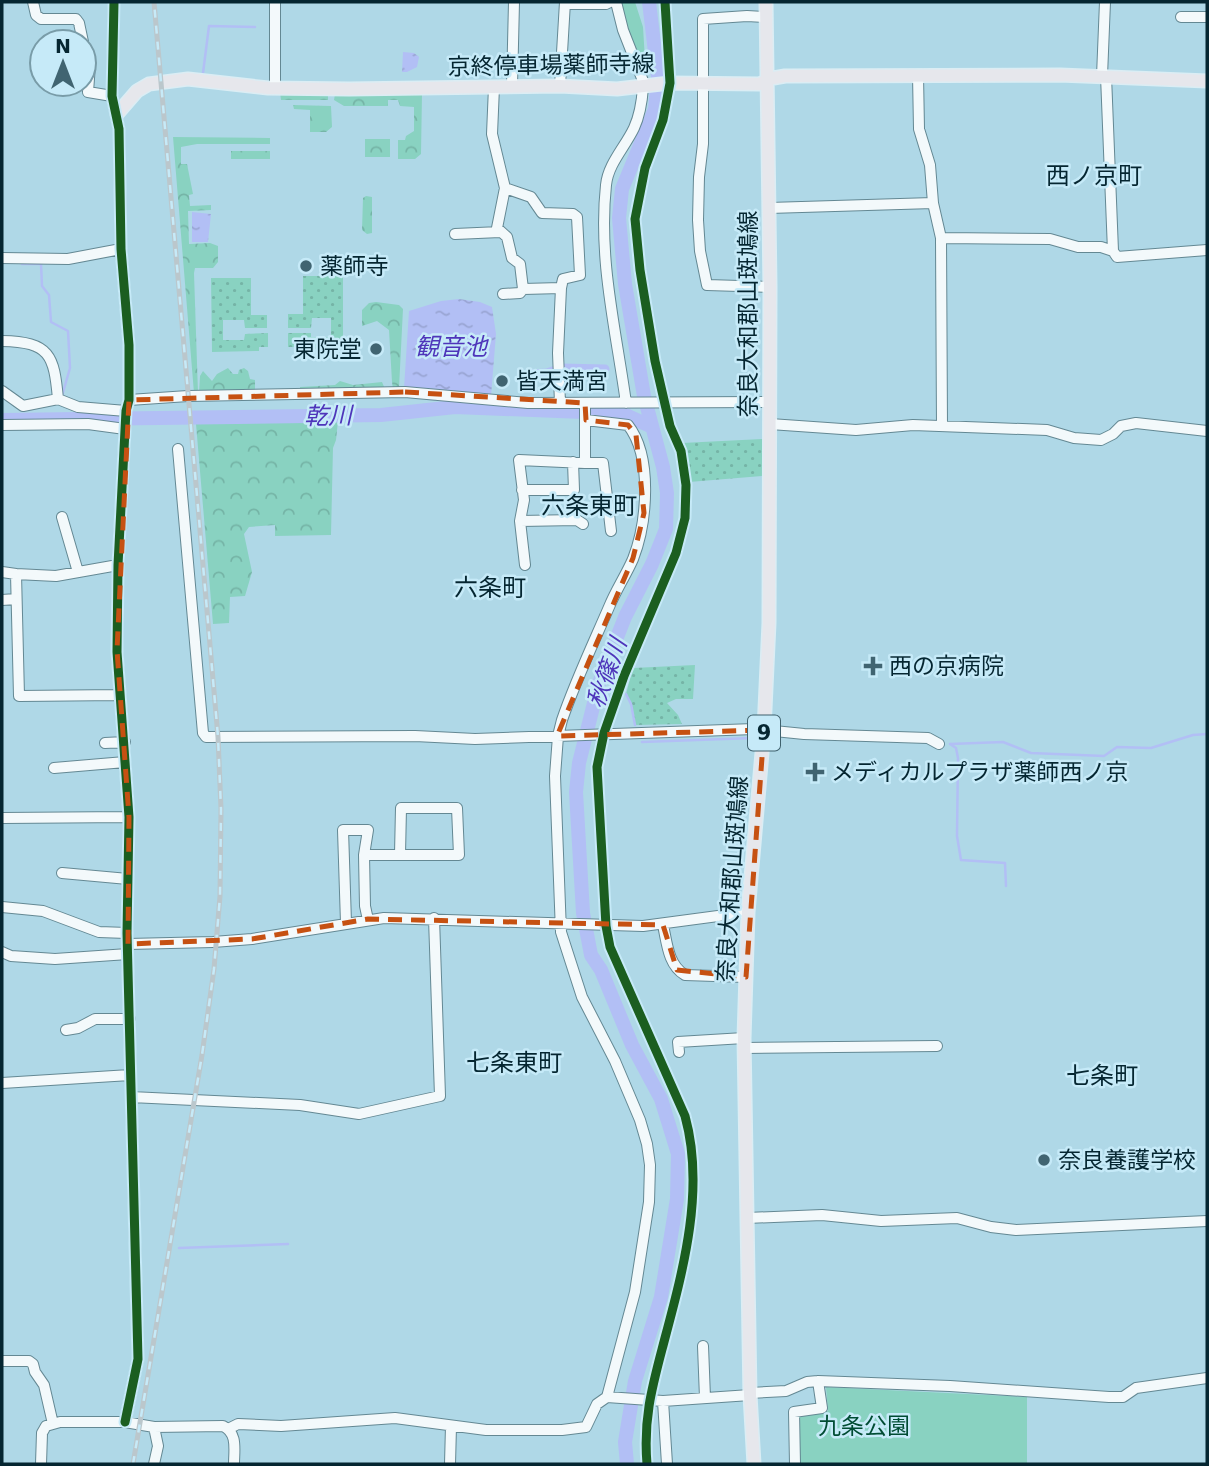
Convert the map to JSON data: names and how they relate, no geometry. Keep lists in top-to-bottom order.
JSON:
{
  "streets": {
    "main road": ["京終停車場薬師寺線", "奈良大和郡山斑鳩線", "9"]
  },
  "crossings": [
    ["京終停車場薬師寺線", "奈良大和郡山斑鳩線"]
  ],
  "districts": [
    "西ノ京町",
    "六条東町",
    "六条町",
    "七条東町",
    "七条町"
  ],
  "water": ["観音池", "乾川", "秋篠川"],
  "parks": ["九条公園"],
  "places": {
    "other": [
      "薬師寺",
      "東院堂",
      "皆天満宮",
      "奈良養護学校"
    ],
    "health": ["西の京病院", "メディカルプラザ薬師西ノ京"]
  },
  "north": "top"
}
